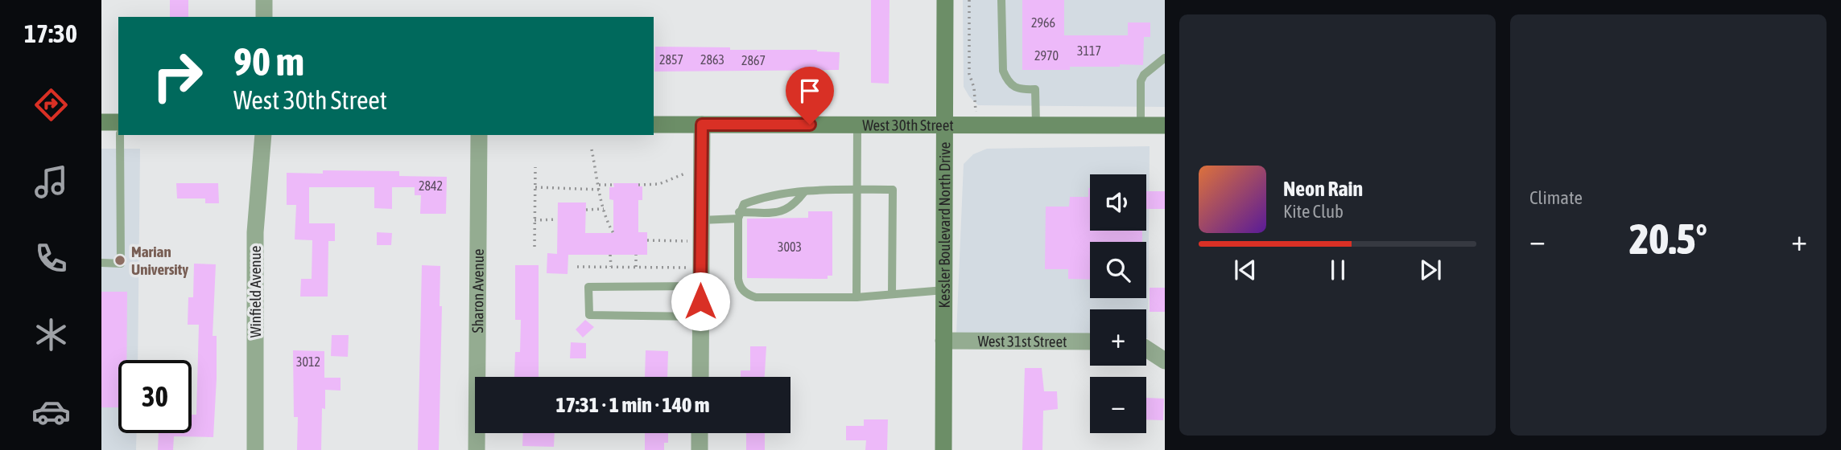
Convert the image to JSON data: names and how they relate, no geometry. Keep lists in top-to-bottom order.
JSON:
{
  "streets": {
    "main road": ["West 30th Street", "Kessler Boulevard North Drive"],
    "street": ["Winfield Avenue", "Sharon Avenue", "West 31st Street"]
  },
  "crossings": [
    ["West 30th Street", "Kessler Boulevard North Drive"],
    ["Kessler Boulevard North Drive", "West 31st Street"]
  ],
  "places": ["Marian University"],
  "house_numbers": [
    "2966",
    "3117",
    "2970",
    "2857",
    "2863",
    "2867",
    "2842",
    "3003",
    "3012"
  ],
  "page": {
    "tabs": "17:30",
    "tile": "Climate",
    "turn": ["90 m", "West 30th Street"],
    "song": ["Neon Rain", "Kite Club"],
    "map_buttons": ["+", "−"],
    "heat": ["−", "20.5°", "+"],
    "limit": "30",
    "trip": "17:31 · 1 min · 140 m"
  }
}
